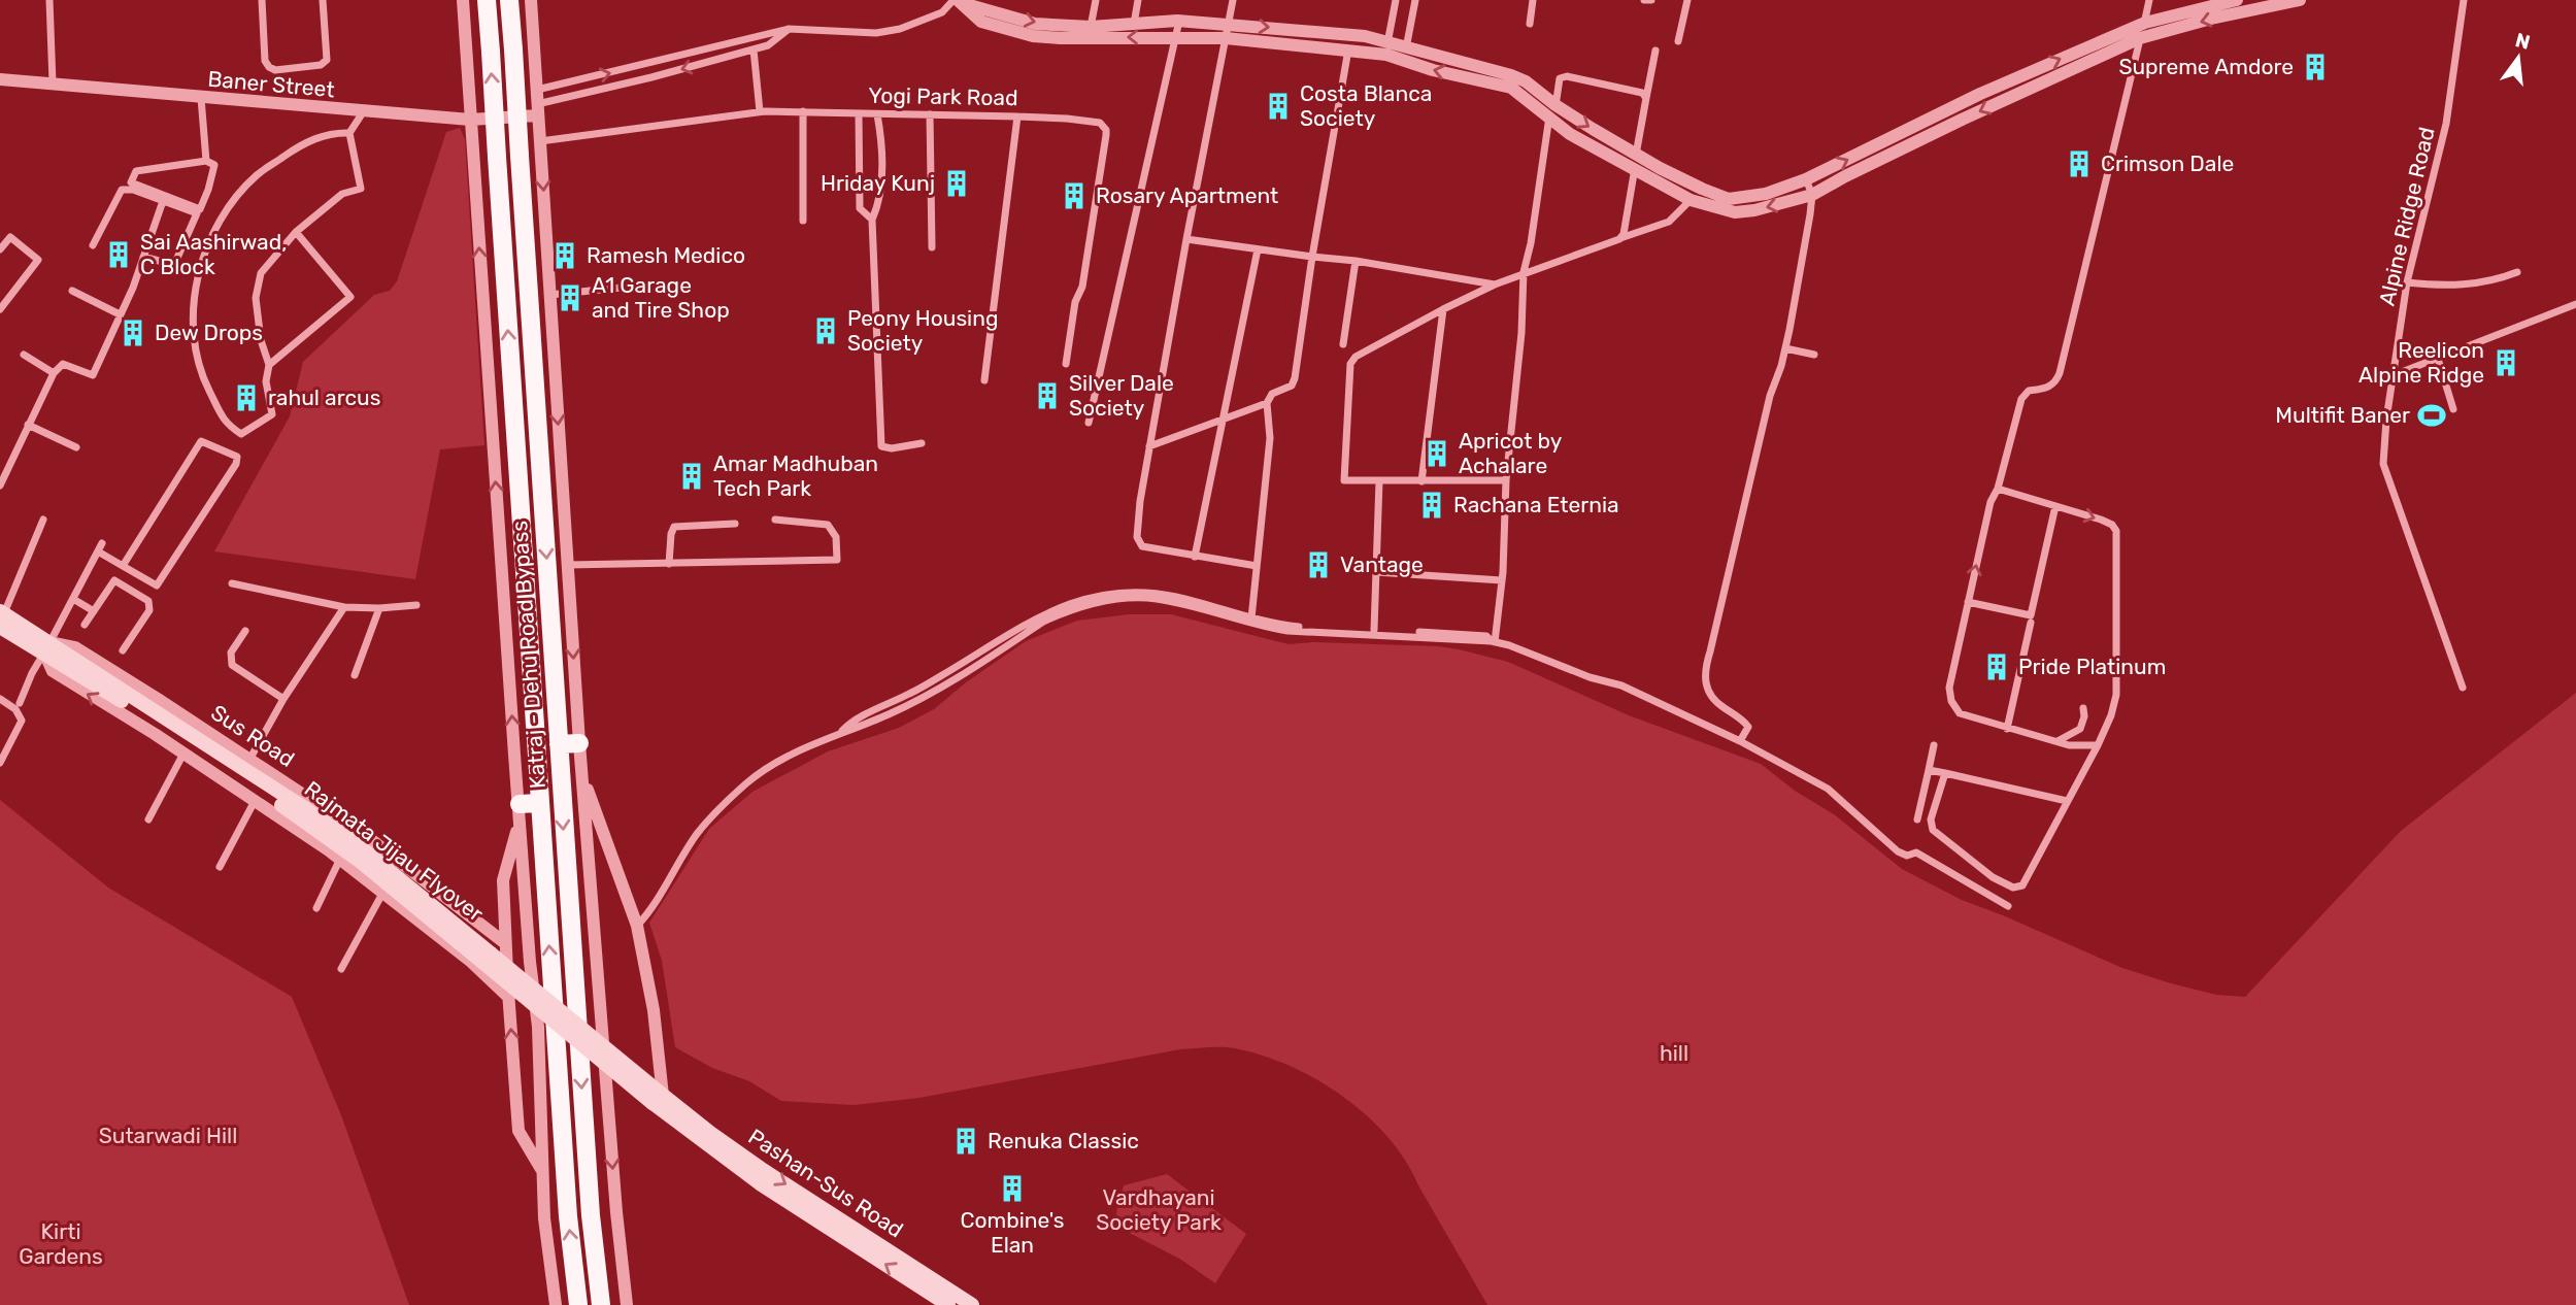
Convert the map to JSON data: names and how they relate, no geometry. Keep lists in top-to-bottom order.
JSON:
{
  "streets": {
    "highway": ["Katraj - Dehu Road Bypass"],
    "main road": ["Sus Road", "Rajmata Jijau Flyover", "Pashan-Sus Road"],
    "street": ["Baner Street", "Yogi Park Road", "Alpine Ridge Road"]
  },
  "crossings": [
    ["Sus Road", "Rajmata Jijau Flyover"],
    ["Rajmata Jijau Flyover", "Pashan-Sus Road"]
  ],
  "parks": [
    "hill",
    "Sutarwadi Hill",
    "Vardhayani Society Park",
    "Kirti Gardens"
  ],
  "places": {
    "building": [
      "Supreme Amdore",
      "Costa Blanca Society",
      "Crimson Dale",
      "Hriday Kunj",
      "Rosary Apartment",
      "Sai Aashirwad, C Block",
      "Ramesh Medico",
      "A1 Garage and Tire Shop",
      "Peony Housing Society",
      "Dew Drops",
      "Reelicon Alpine Ridge",
      "Silver Dale Society",
      "rahul arcus",
      "Apricot by Achalare",
      "Amar Madhuban Tech Park",
      "Rachana Eternia",
      "Vantage",
      "Pride Platinum",
      "Renuka Classic",
      "Combine's Elan"
    ],
    "sports": ["Multifit Baner"]
  },
  "north": "top"
}
